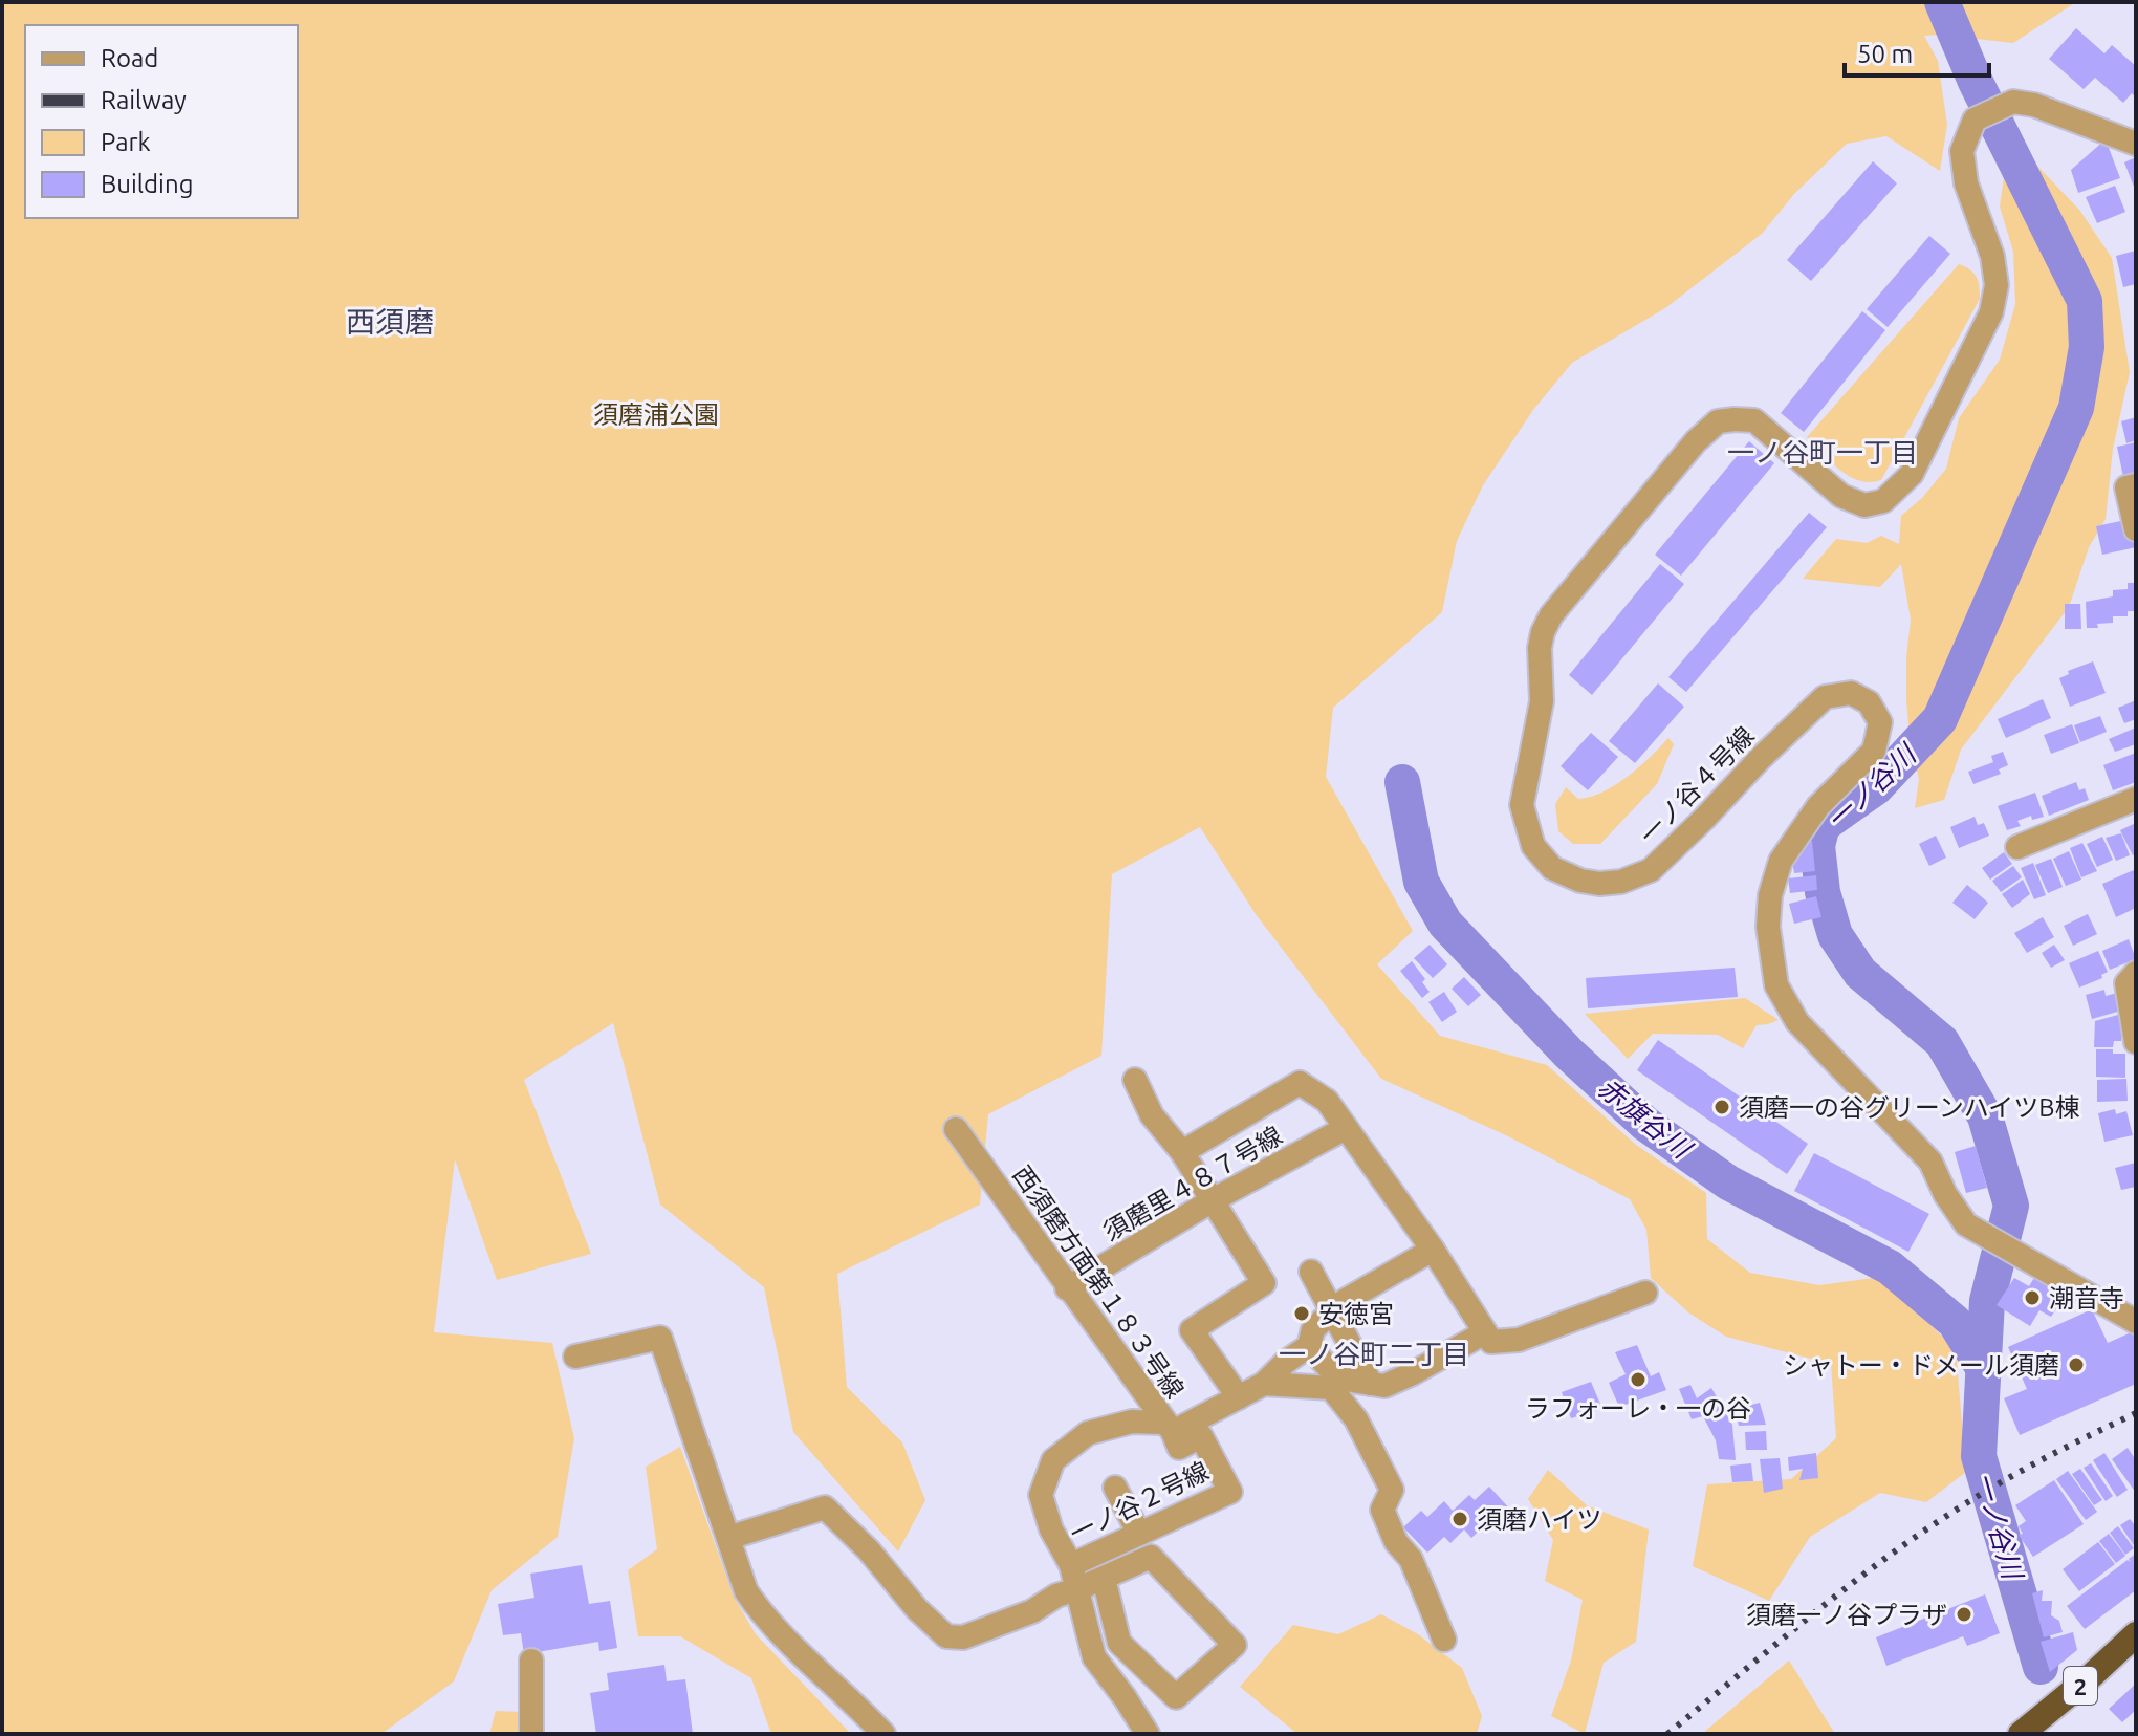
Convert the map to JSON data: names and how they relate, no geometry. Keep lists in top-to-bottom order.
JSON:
{
  "streets": {
    "highway": ["2"],
    "street": [
      "一ノ谷４号線",
      "須磨里４８７号線",
      "西須磨方面第１８３号線",
      "一ノ谷２号線"
    ]
  },
  "crossings": [
    ["須磨里４８７号線", "西須磨方面第１８３号線"],
    ["西須磨方面第１８３号線", "一ノ谷２号線"]
  ],
  "districts": ["西須磨", "一ノ谷町一丁目", "一ノ谷町二丁目"],
  "water": ["一ノ谷川", "赤旗谷川"],
  "parks": ["須磨浦公園"],
  "places": [
    "須磨一の谷グリーンハイツB棟",
    "潮音寺",
    "安徳宮",
    "シャトー・ドメール須磨",
    "ラフォーレ・一の谷",
    "須磨ハイツ",
    "須磨一ノ谷プラザ"
  ],
  "legend": [
    "Road",
    "Railway",
    "Park",
    "Building"
  ],
  "scale_bar": "50 m"
}
